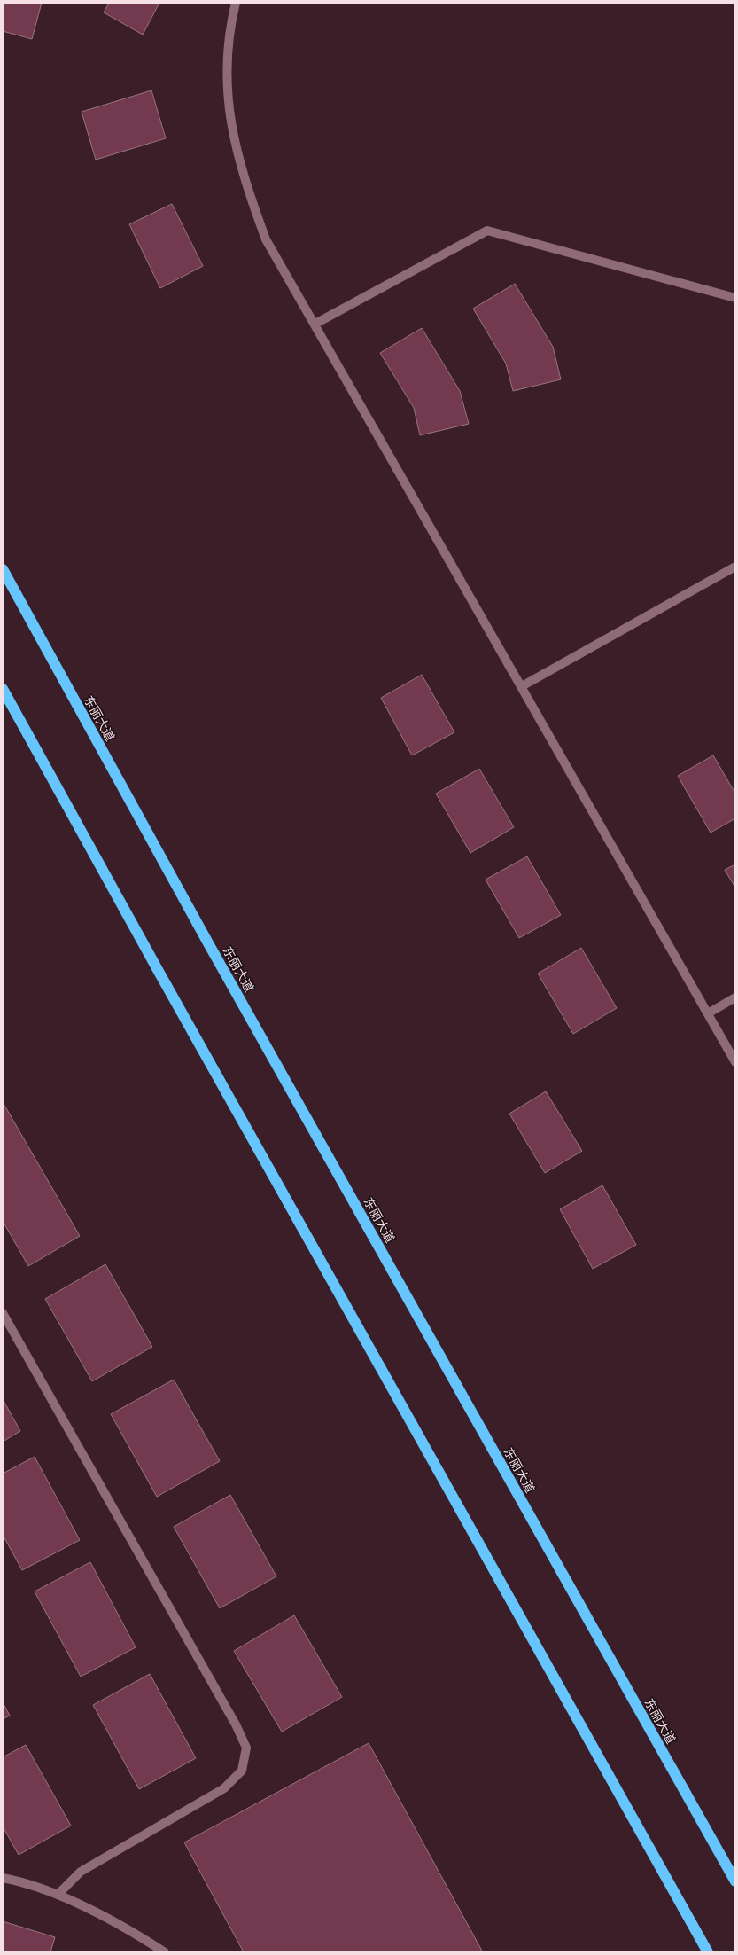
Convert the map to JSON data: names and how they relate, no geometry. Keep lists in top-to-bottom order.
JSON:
{
  "streets": {
    "highway": ["东丽大道"]
  }
}
